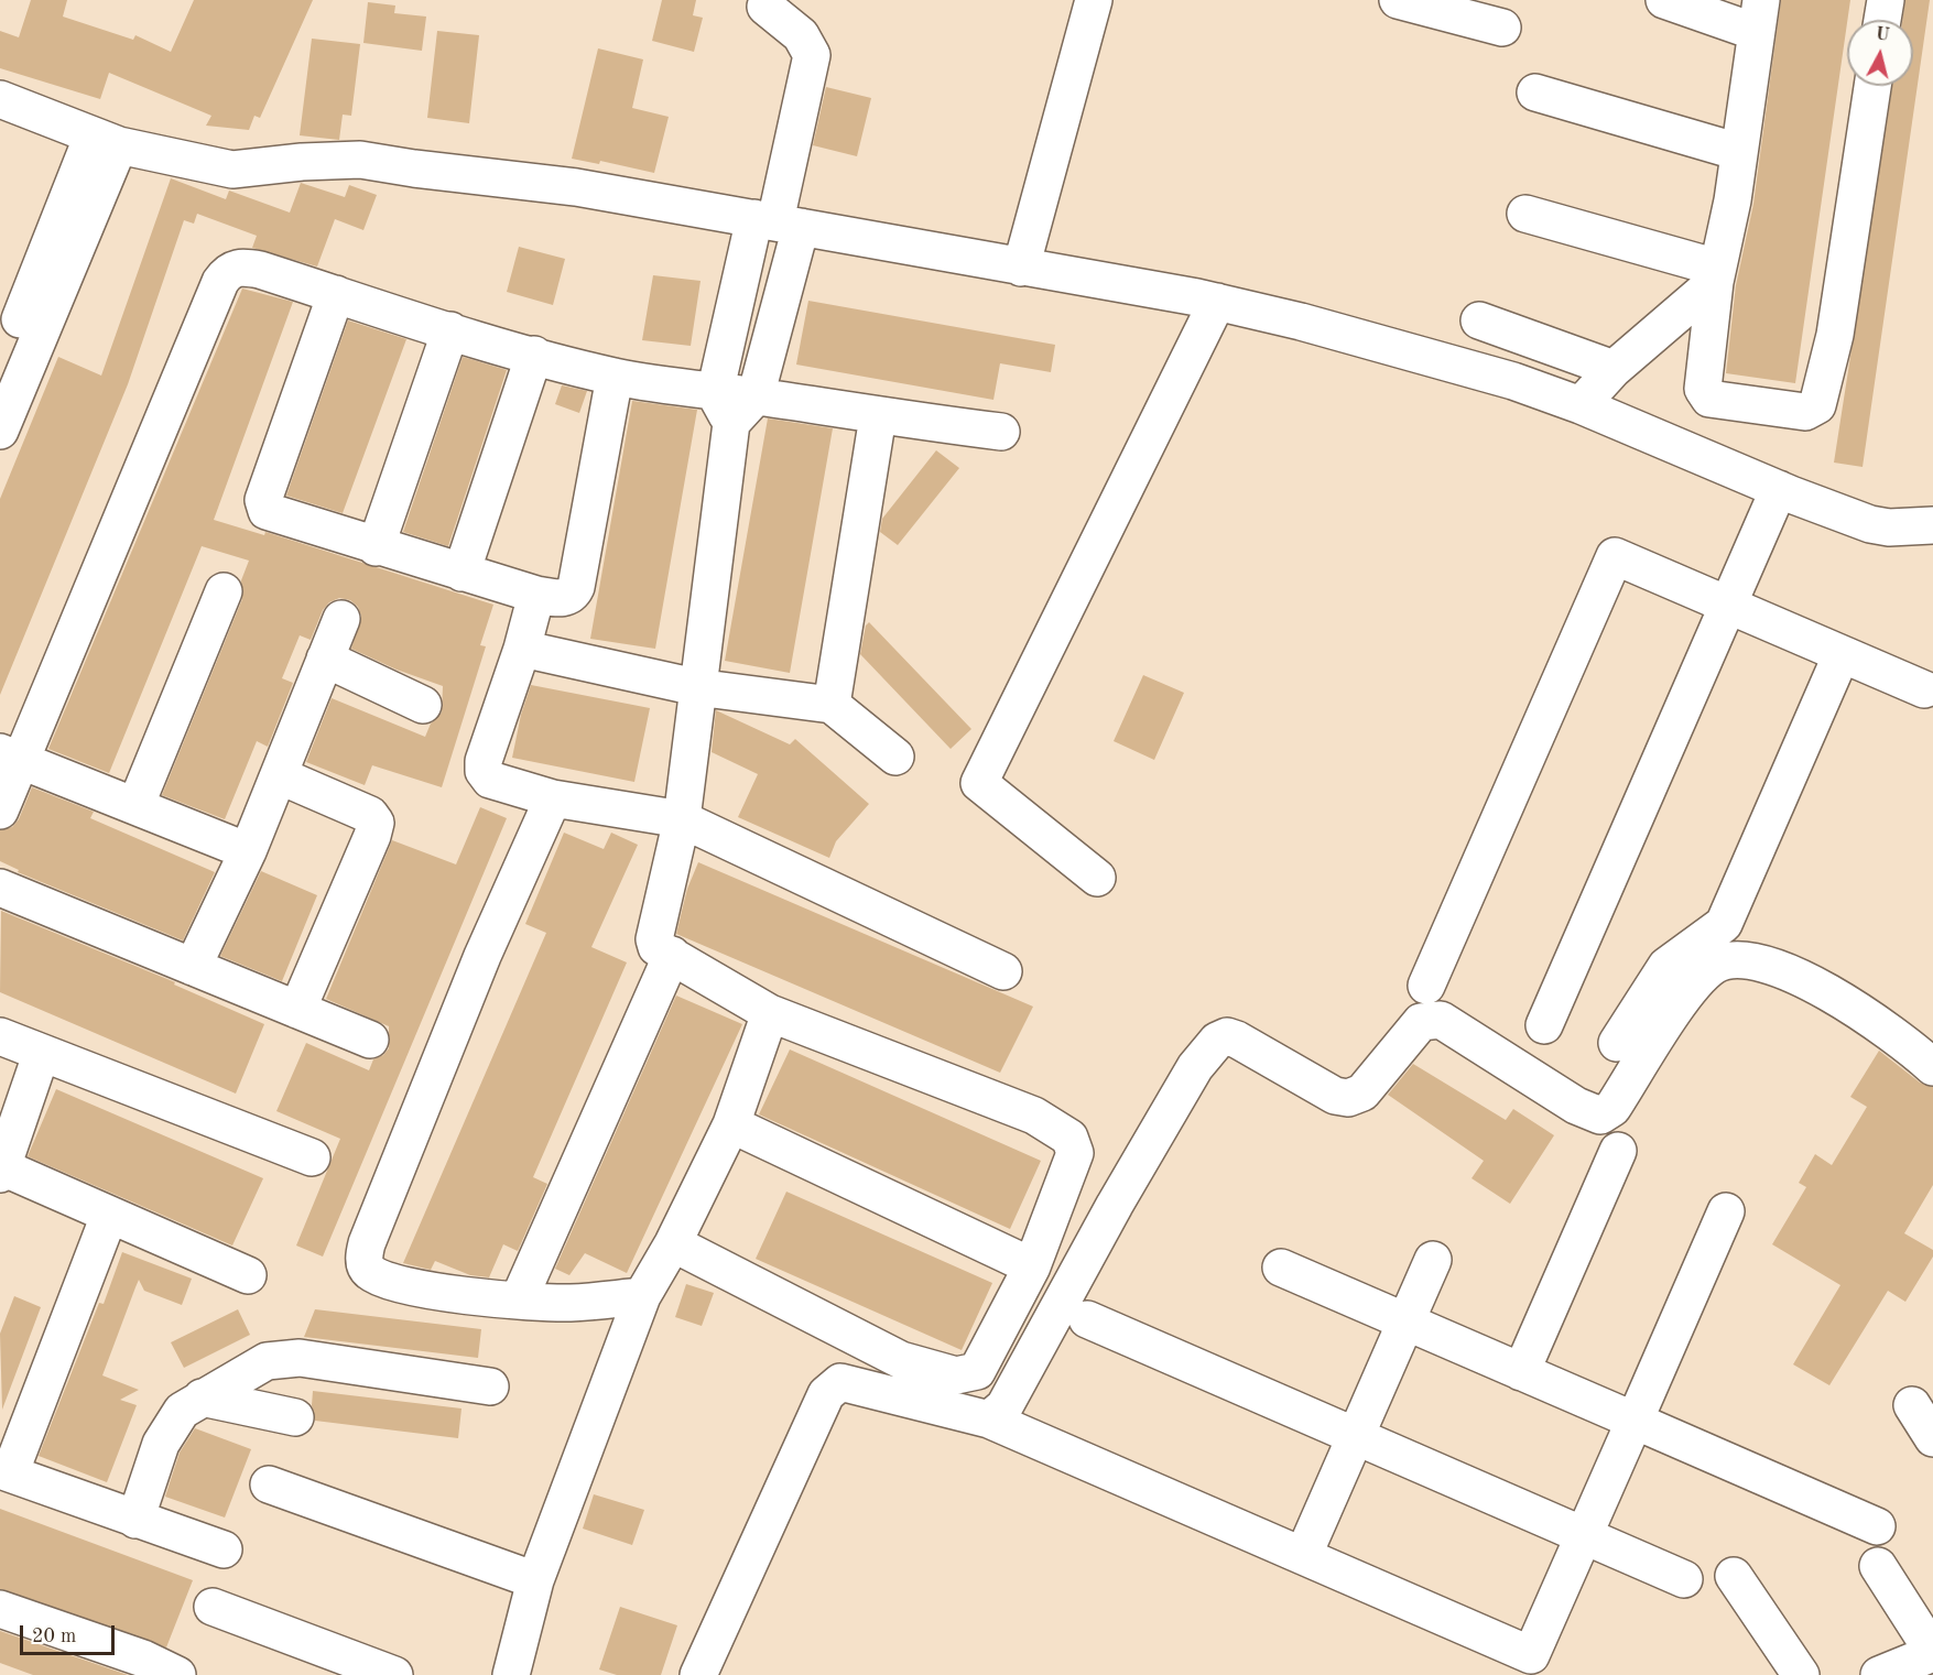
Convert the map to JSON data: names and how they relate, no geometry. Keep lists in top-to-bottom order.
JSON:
{
  "scale_bar": "20 m",
  "north": "top"
}
